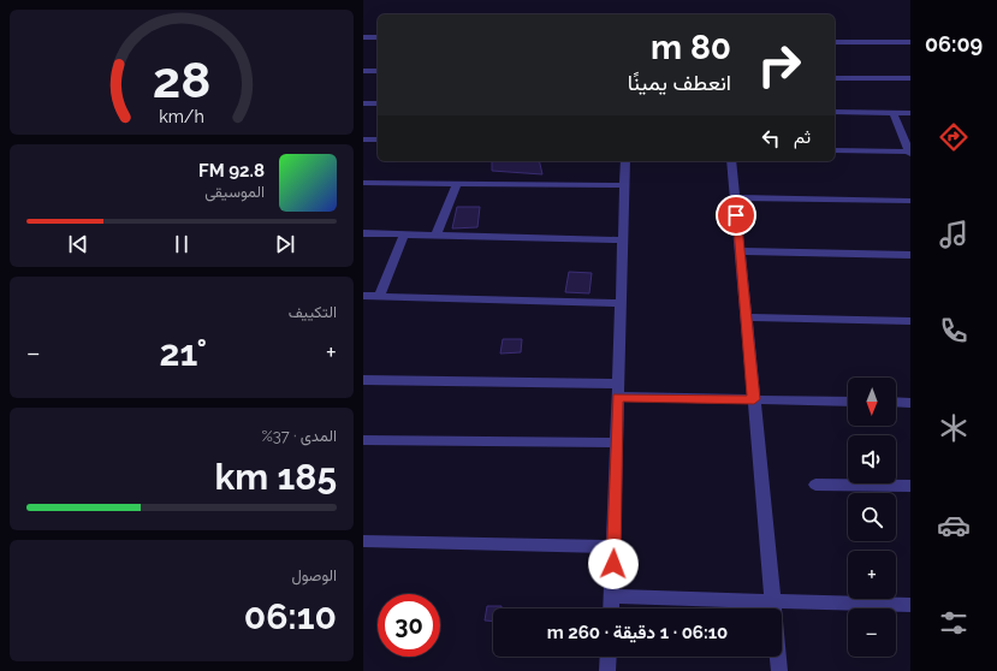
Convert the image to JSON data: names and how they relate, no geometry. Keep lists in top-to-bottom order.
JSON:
{
  "north": "bottom",
  "page": {
    "tabs": "06:09",
    "turn": ["80 m", "انعطف يمينًا"],
    "then": "ثم",
    "song": ["92.8 FM", "الموسيقى"],
    "tile": [
      "التكييف",
      ["المدى · 37%", "185 km"],
      ["الوصول", "06:10"]
    ],
    "heat": ["−", "21°", "+"],
    "map_buttons": ["+", "−"],
    "limit": "30",
    "trip": "06:10 · 1 دقيقة · 260 m",
    "gauge": ["28", "km/h"]
  }
}
